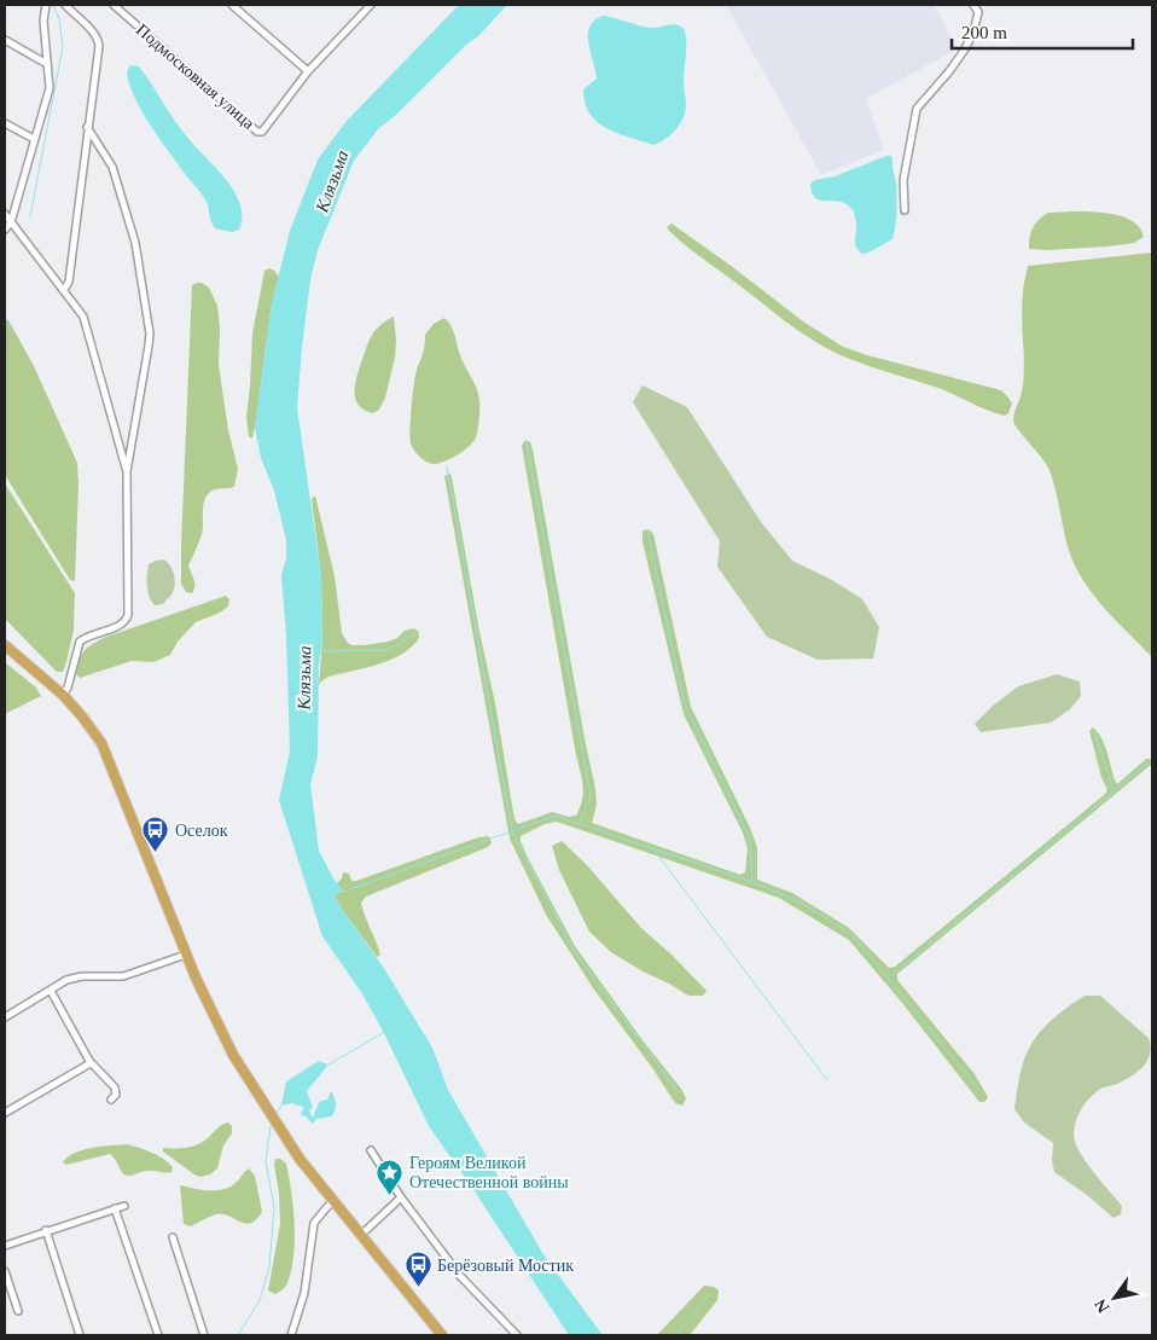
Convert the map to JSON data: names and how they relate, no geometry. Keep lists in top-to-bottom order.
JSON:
{
  "streets": {
    "street": ["Подмосковная улица"]
  },
  "water": ["Клязьма"],
  "places": {
    "bus stop": ["Оселок", "Берёзовый Мостик"],
    "place": ["Героям Великой Отечественной войны"]
  },
  "scale_bar": "200 m",
  "north": "bottom left"
}
